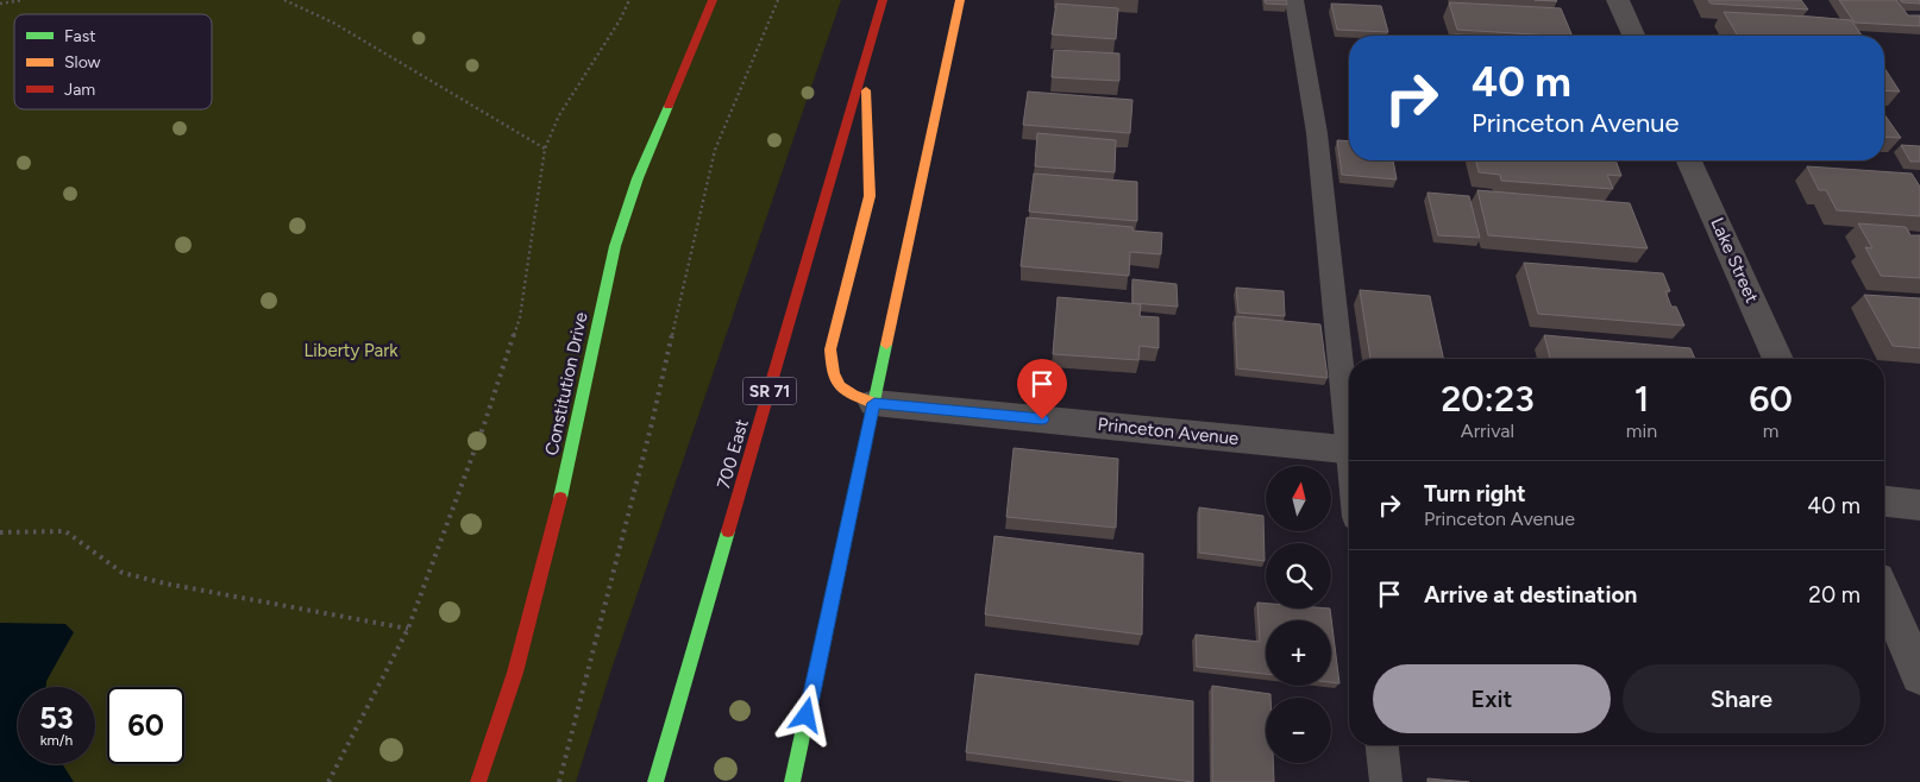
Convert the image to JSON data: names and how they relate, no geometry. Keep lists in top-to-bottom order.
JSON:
{
  "streets": {
    "main road": ["Constitution Drive", "SR 71", "700 East"],
    "street": ["Lake Street", "Princeton Avenue"]
  },
  "parks": ["Liberty Park"],
  "legend": ["Fast", "Slow", "Jam"],
  "north": "top",
  "page": {
    "turn": ["40 m", "Princeton Avenue"],
    "eta": [
      "20:23",
      "Arrival",
      "1",
      "min",
      "60",
      "m"
    ],
    "list": [
      {
        "name": "Turn right",
        "note": "Princeton Avenue",
        "value": "40 m"
      },
      {
        "name": "Arrive at destination",
        "value": "20 m"
      }
    ],
    "map_buttons": ["+", "−"],
    "buttons": ["Exit", "Share"],
    "speed": "53 km/h",
    "limit": "60"
  }
}
